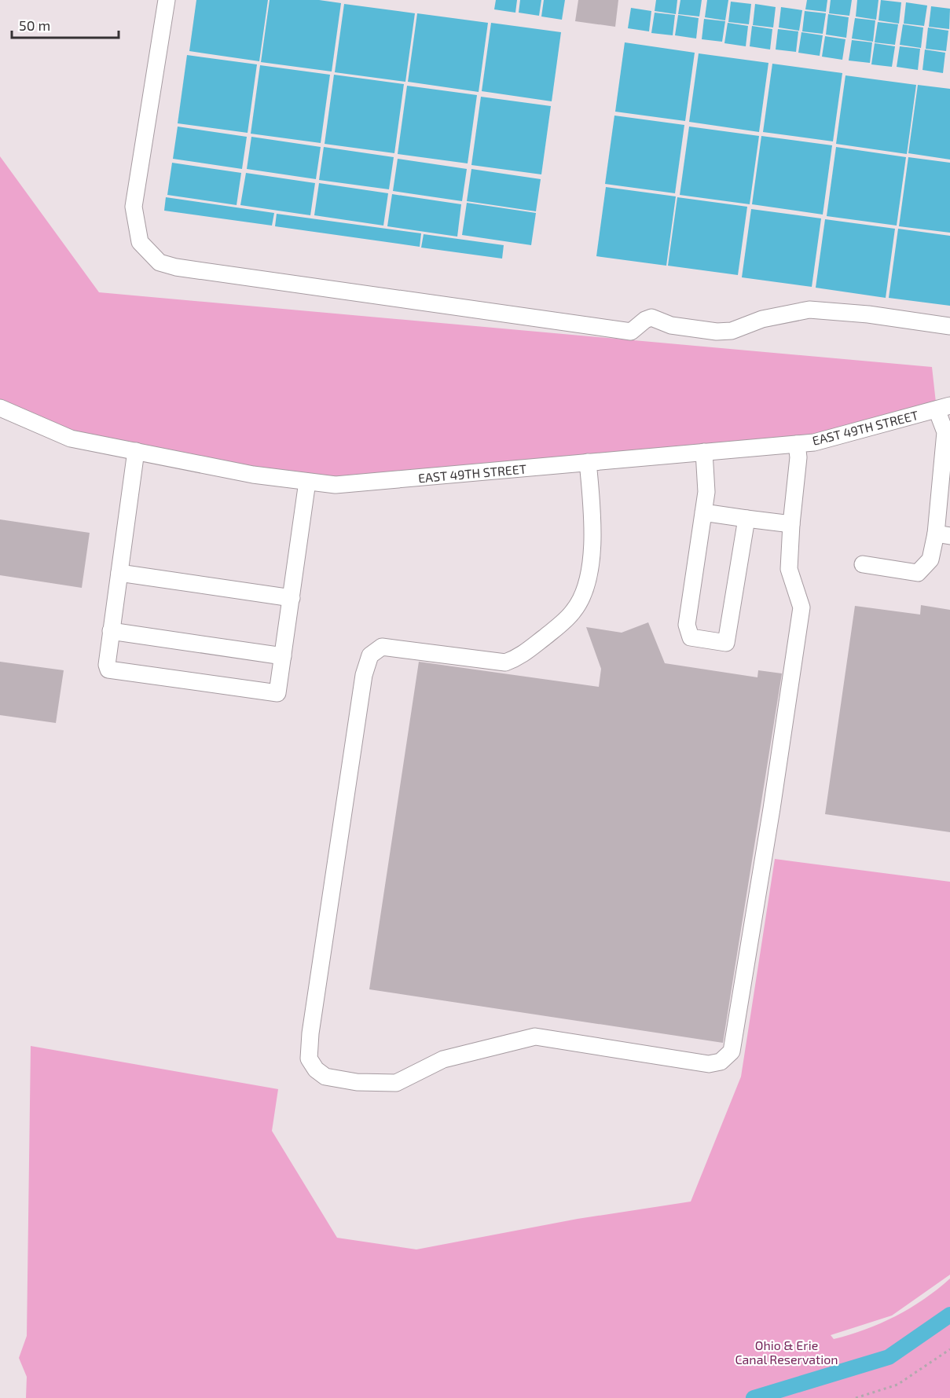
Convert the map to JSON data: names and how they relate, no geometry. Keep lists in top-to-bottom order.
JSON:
{
  "streets": {
    "street": ["EAST 49TH STREET"]
  },
  "parks": ["Ohio & Erie Canal Reservation"],
  "scale_bar": "50 m"
}
